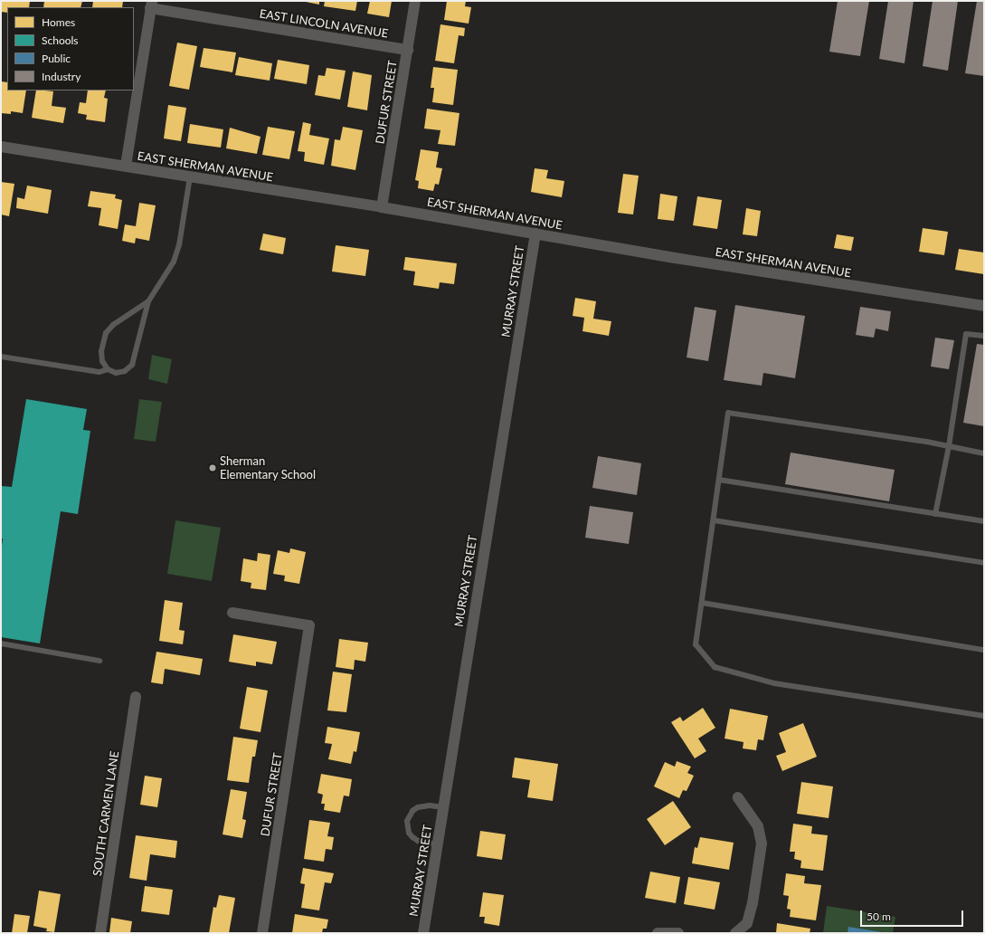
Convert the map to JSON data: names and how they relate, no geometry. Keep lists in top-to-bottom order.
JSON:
{
  "streets": {
    "street": [
      "EAST LINCOLN AVENUE",
      "DUFUR STREET",
      "EAST SHERMAN AVENUE",
      "MURRAY STREET",
      "SOUTH CARMEN LANE"
    ]
  },
  "crossings": [
    ["EAST LINCOLN AVENUE", "DUFUR STREET"],
    ["DUFUR STREET", "EAST SHERMAN AVENUE"],
    ["EAST SHERMAN AVENUE", "MURRAY STREET"]
  ],
  "places": ["Sherman Elementary School"],
  "legend": [
    "Homes",
    "Schools",
    "Public",
    "Industry"
  ],
  "scale_bar": "50 m"
}
